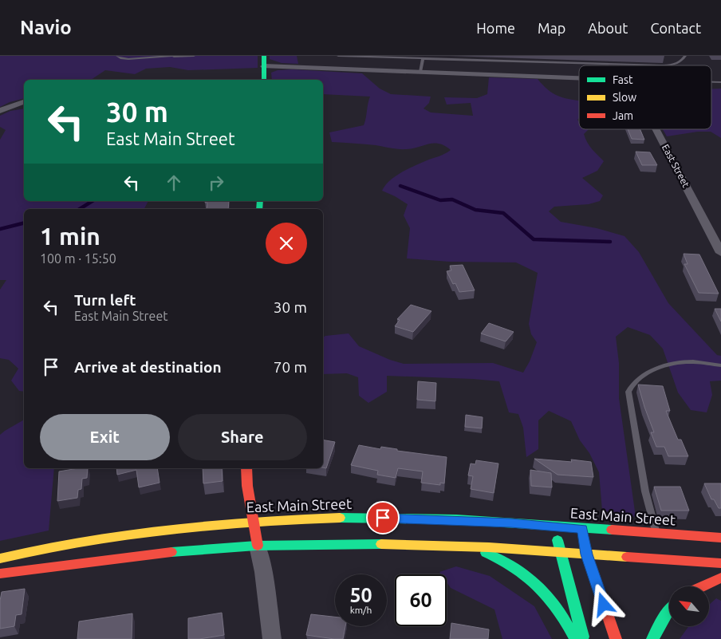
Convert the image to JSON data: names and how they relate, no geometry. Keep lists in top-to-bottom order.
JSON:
{
  "streets": {
    "main road": ["East Main Street"],
    "street": ["East Street"]
  },
  "legend": ["Fast", "Slow", "Jam"],
  "north": "top left",
  "page": {
    "header": "Navio",
    "nav": [
      "Home",
      "Map",
      "About",
      "Contact"
    ],
    "turn": ["30 m", "East Main Street"],
    "heading": ["1 min", "100 m · 15:50"],
    "list": [
      {
        "name": "Turn left",
        "note": "East Main Street",
        "value": "30 m"
      },
      {
        "name": "Arrive at destination",
        "value": "70 m"
      }
    ],
    "buttons": ["Exit", "Share"],
    "speed": "50 km/h",
    "limit": "60"
  }
}
